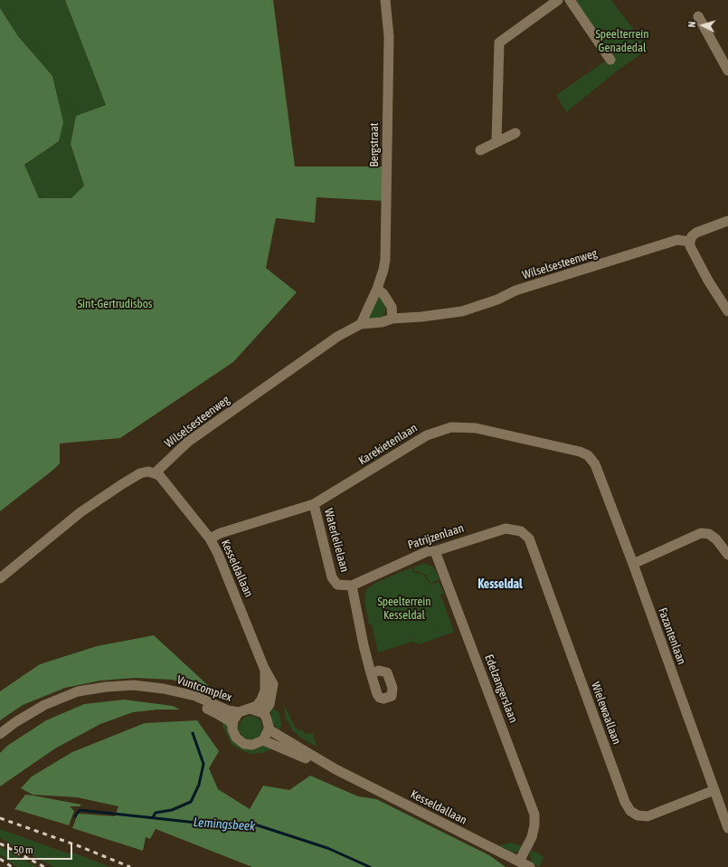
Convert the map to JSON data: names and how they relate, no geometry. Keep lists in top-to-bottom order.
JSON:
{
  "streets": {
    "street": [
      "Bergstraat",
      "Wilselsesteenweg",
      "Karekietenlaan",
      "Patrijzenlaan",
      "Waterlelielaan",
      "Kesseldallaan",
      "Fazantenlaan",
      "Vuntcomplex",
      "Edelzangerslaan",
      "Wielewaallaan"
    ]
  },
  "crossings": [
    ["Wilselsesteenweg", "Kesseldallaan"],
    ["Karekietenlaan", "Waterlelielaan"],
    ["Karekietenlaan", "Kesseldallaan"],
    ["Karekietenlaan", "Fazantenlaan"],
    ["Patrijzenlaan", "Waterlelielaan"],
    ["Patrijzenlaan", "Edelzangerslaan"],
    ["Patrijzenlaan", "Wielewaallaan"],
    ["Kesseldallaan", "Vuntcomplex"],
    ["Kesseldallaan", "Edelzangerslaan"],
    ["Fazantenlaan", "Wielewaallaan"]
  ],
  "districts": ["Kesseldal"],
  "water": ["Lemingsbeek"],
  "parks": ["Speelterrein Genadedal", "Sint-Gertrudisbos", "Speelterrein Kesseldal"],
  "scale_bar": "50 m",
  "north": "left"
}
